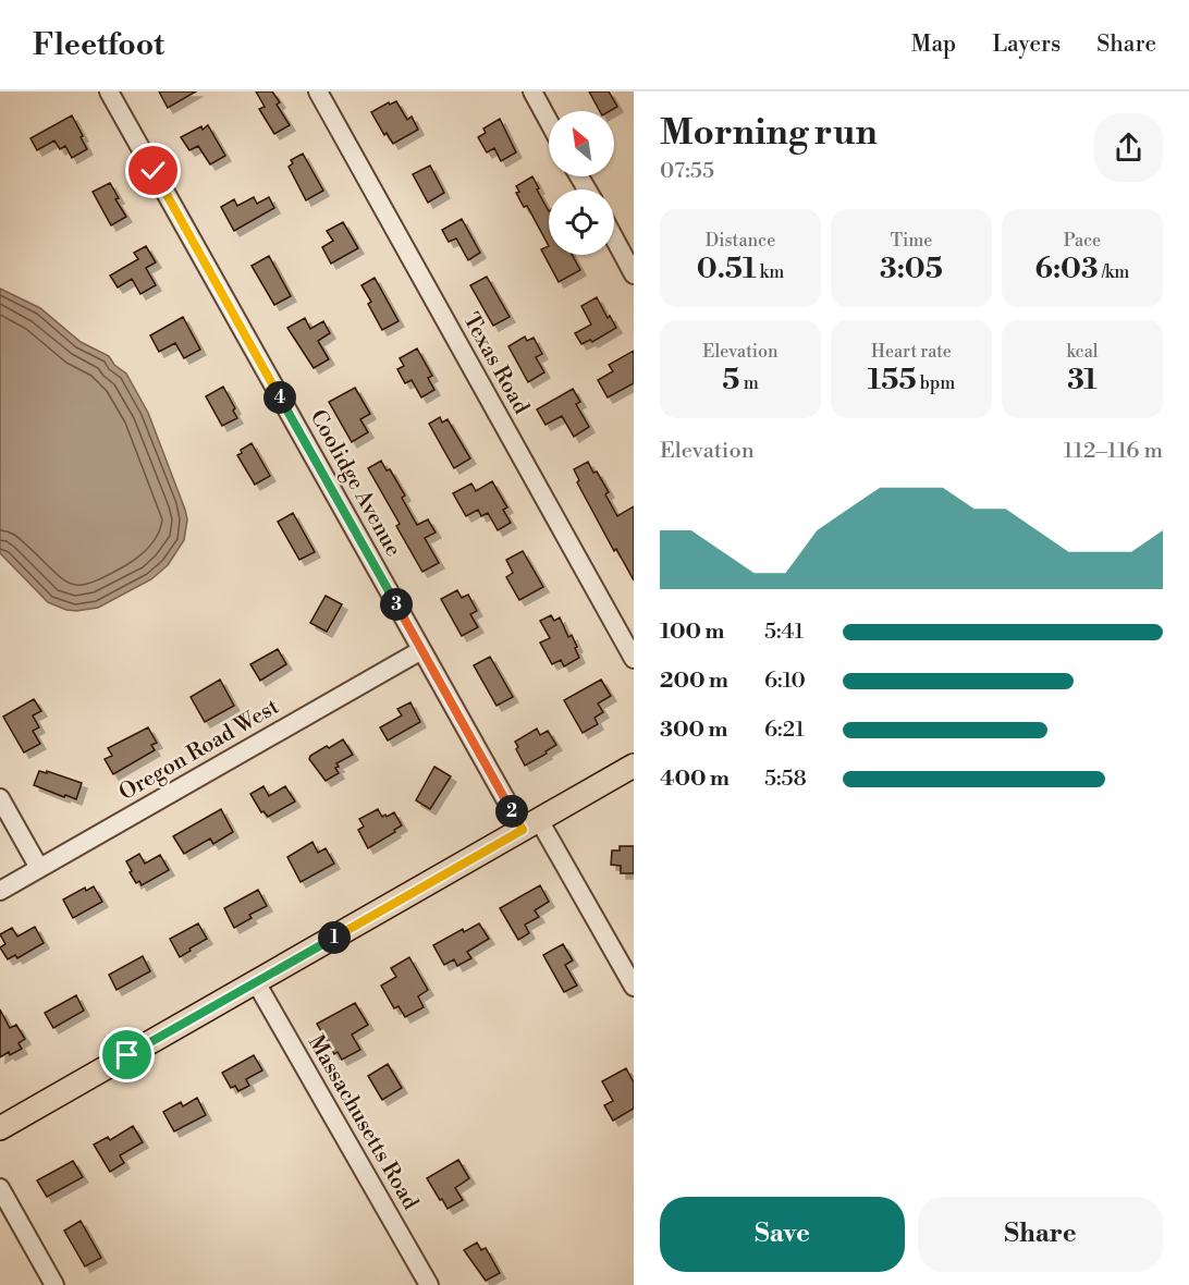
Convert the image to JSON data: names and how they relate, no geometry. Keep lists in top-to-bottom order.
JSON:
{
  "streets": {
    "street": [
      "Texas Road",
      "Coolidge Avenue",
      "Oregon Road West",
      "Massachusetts Road"
    ]
  },
  "crossings": [
    ["Coolidge Avenue", "Oregon Road West"]
  ],
  "north": "top left",
  "page": {
    "header": "Fleetfoot",
    "nav": ["Map", "Layers", "Share"],
    "heading": ["Morning run", "07:55"],
    "stats": [
      ["Distance", "0.51 km"],
      ["Time", "3:05"],
      ["Pace", "6:03 /km"],
      ["Elevation", "5 m"],
      ["Heart rate", "155 bpm"],
      ["kcal", "31"]
    ],
    "pins": [
      "4",
      "3",
      "2",
      "1"
    ],
    "chart": ["Elevation", "112–116 m"],
    "list": [
      {
        "name": "100 m",
        "note": "5:41"
      },
      {
        "name": "200 m",
        "note": "6:10"
      },
      {
        "name": "300 m",
        "note": "6:21"
      },
      {
        "name": "400 m",
        "note": "5:58"
      }
    ],
    "buttons": ["Save", "Share"]
  }
}
